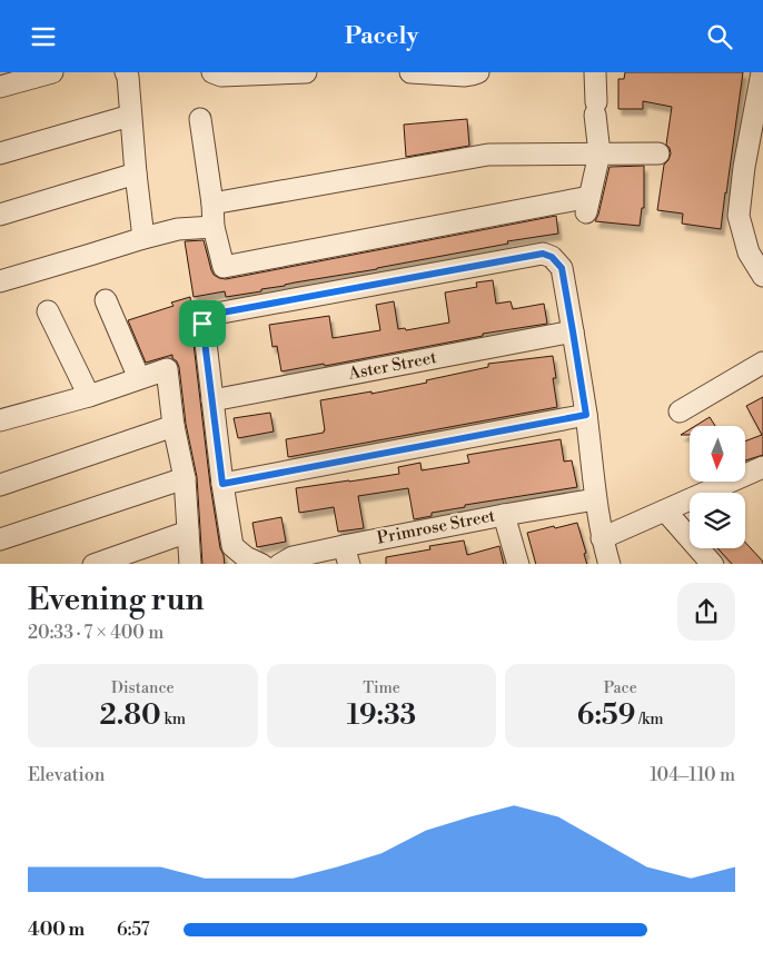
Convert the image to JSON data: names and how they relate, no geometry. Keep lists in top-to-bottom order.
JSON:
{
  "streets": {
    "street": ["Aster Street", "Primrose Street"]
  },
  "north": "bottom",
  "page": {
    "header": "Pacely",
    "heading": ["Evening run", "20:33 · 7 × 400 m"],
    "stats": [
      ["Distance", "2.80 km"],
      ["Time", "19:33"],
      ["Pace", "6:59 /km"]
    ],
    "chart": ["Elevation", "104–110 m"],
    "list": [
      {
        "name": "400 m",
        "note": "6:57"
      }
    ]
  }
}
